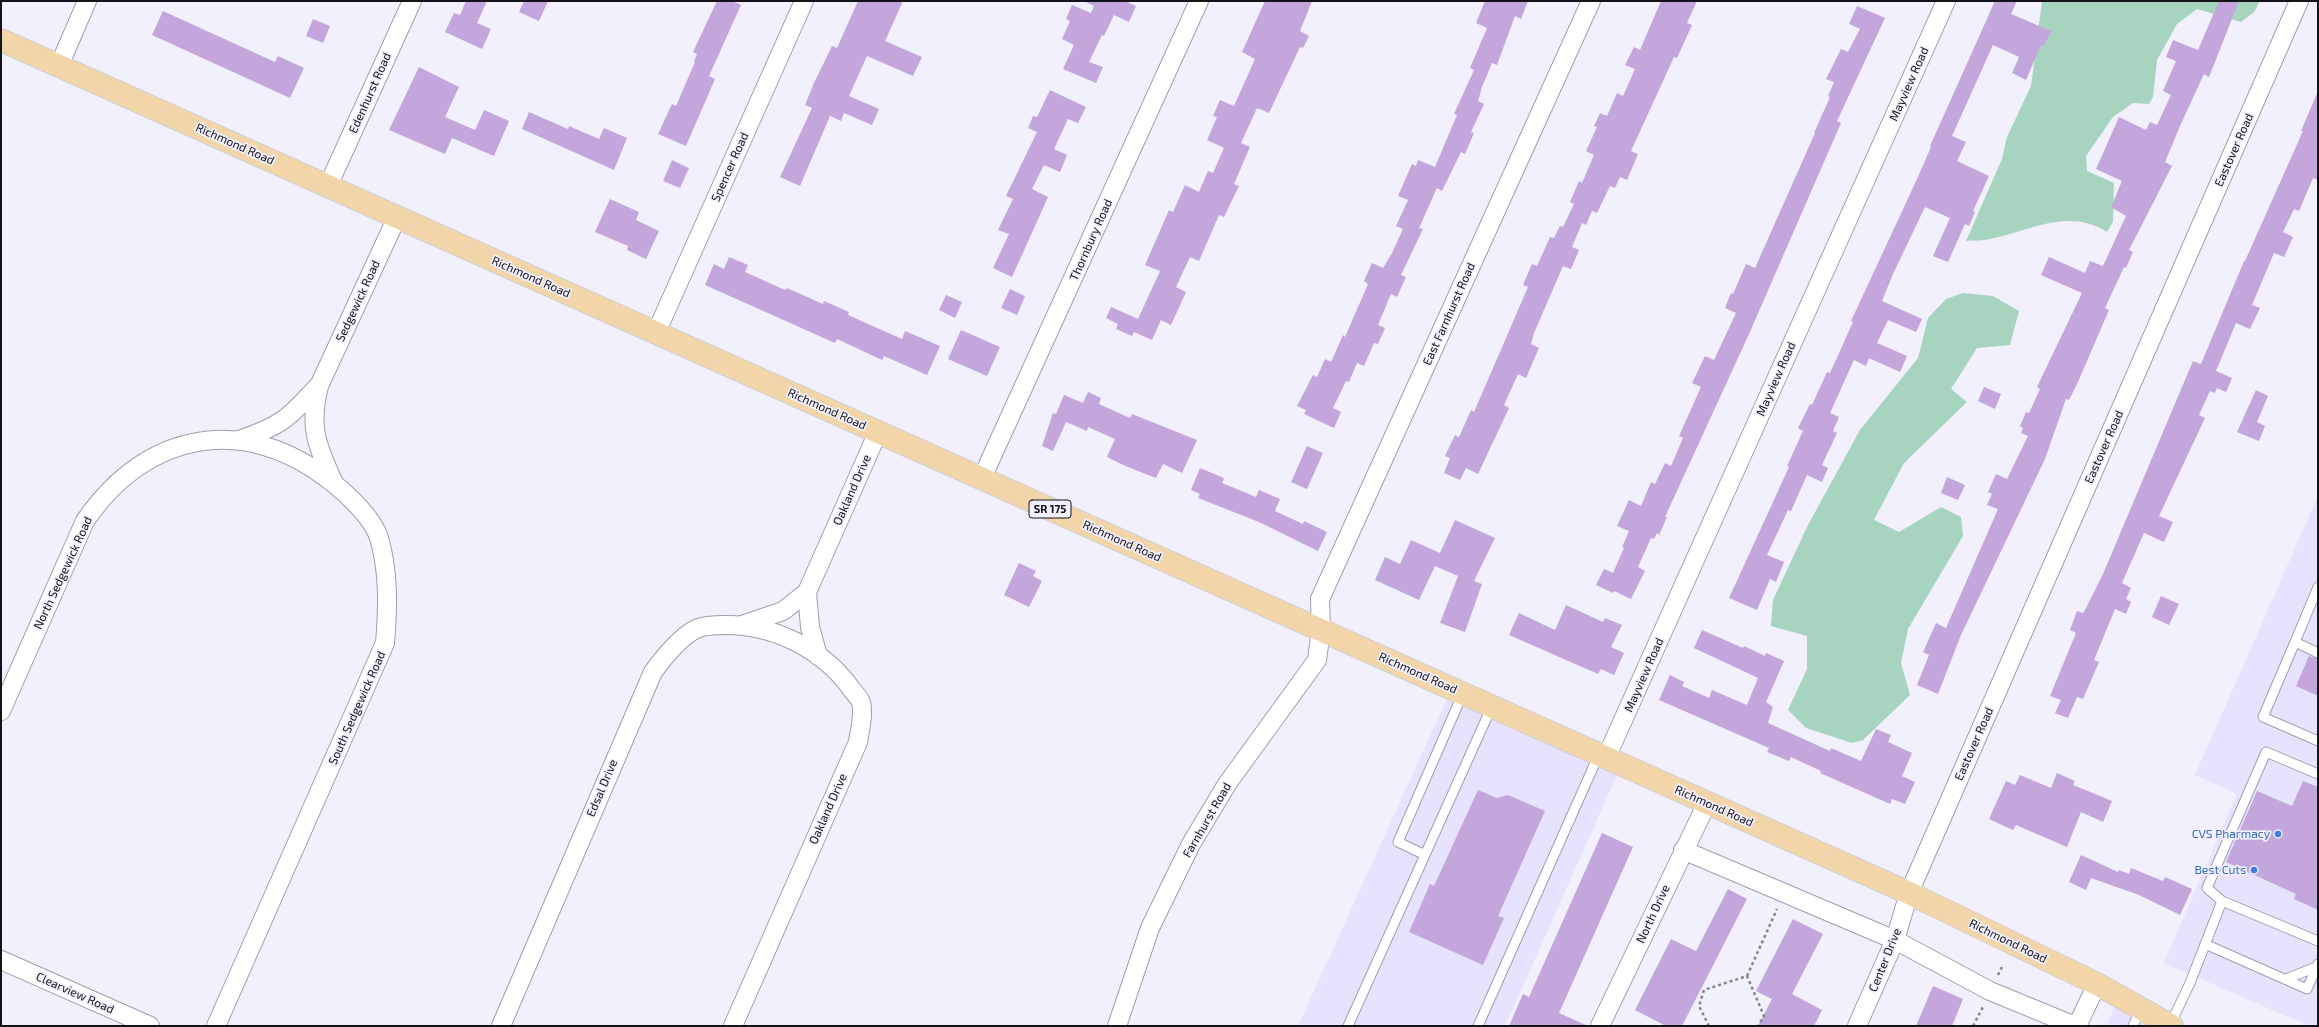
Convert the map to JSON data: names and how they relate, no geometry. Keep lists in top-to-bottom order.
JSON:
{
  "streets": {
    "main road": ["Richmond Road", "SR 175"],
    "street": [
      "Mayview Road",
      "Edenhurst Road",
      "Eastover Road",
      "Spencer Road",
      "Thornbury Road",
      "Sedgewick Road",
      "East Farnhurst Road",
      "Oakland Drive",
      "North Sedgewick Road",
      "South Sedgewick Road",
      "Edsal Drive",
      "Farnhurst Road",
      "North Drive",
      "Center Drive",
      "Clearview Road"
    ]
  },
  "crossings": [
    ["Mayview Road", "Richmond Road"],
    ["Edenhurst Road", "Richmond Road"],
    ["Richmond Road", "Eastover Road"],
    ["Richmond Road", "Spencer Road"],
    ["Richmond Road", "Thornbury Road"],
    ["Richmond Road", "Sedgewick Road"],
    ["Richmond Road", "East Farnhurst Road"],
    ["Richmond Road", "Oakland Drive"],
    ["Richmond Road", "Farnhurst Road"],
    ["Richmond Road", "North Drive"],
    ["Richmond Road", "Center Drive"],
    ["Eastover Road", "Center Drive"],
    ["East Farnhurst Road", "Farnhurst Road"],
    ["Oakland Drive", "Edsal Drive"],
    ["North Sedgewick Road", "South Sedgewick Road"]
  ],
  "places": ["CVS Pharmacy", "Best Cuts"]
}
